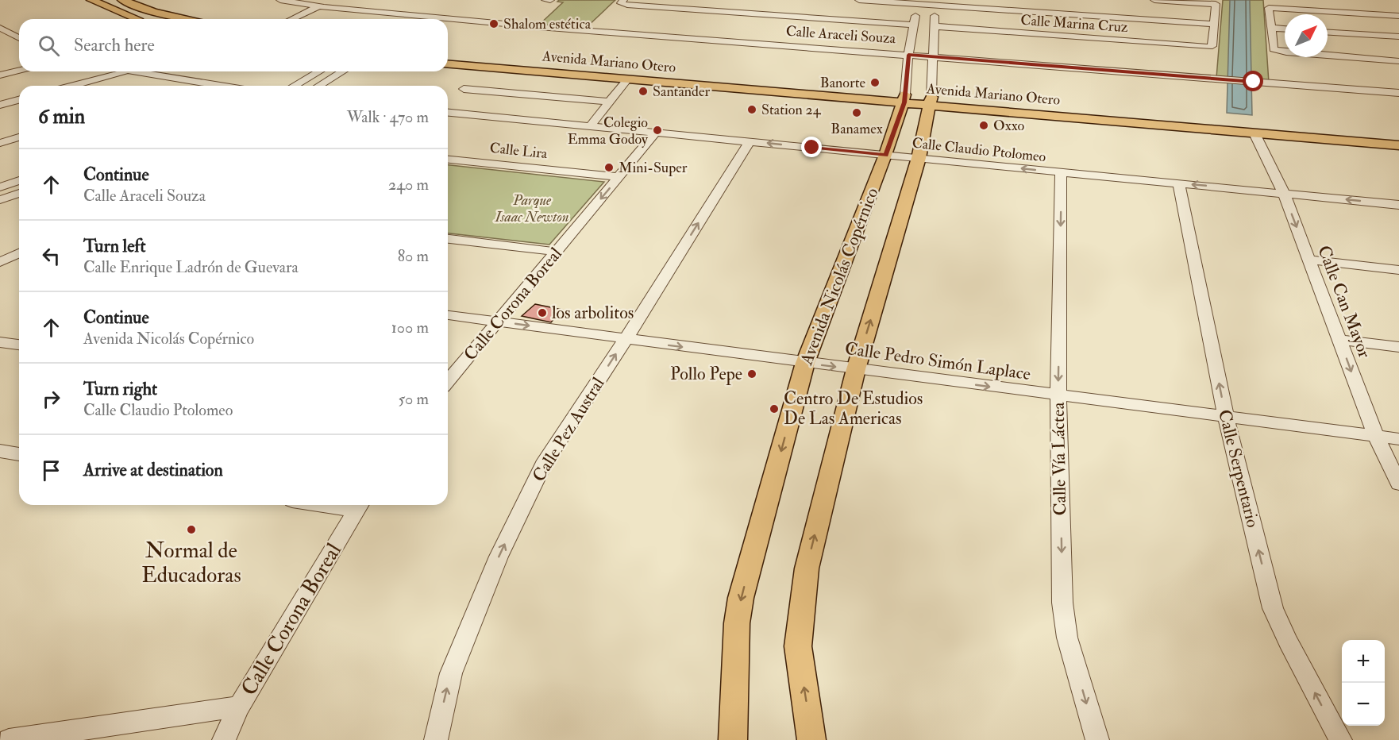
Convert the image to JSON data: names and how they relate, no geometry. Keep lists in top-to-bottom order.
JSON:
{
  "streets": {
    "main road": ["Avenida Mariano Otero", "Avenida Nicolás Copérnico"],
    "street": [
      "Calle Marina Cruz",
      "Calle Araceli Souza",
      "Calle Claudio Ptolomeo",
      "Calle Lira",
      "Calle Can Mayor",
      "Calle Corona Boreal",
      "Calle Pedro Simón Laplace",
      "Calle Pez Austral",
      "Calle Vía Láctea",
      "Calle Serpentario"
    ]
  },
  "crossings": [
    ["Avenida Mariano Otero", "Avenida Nicolás Copérnico"],
    ["Avenida Mariano Otero", "Calle Can Mayor"],
    ["Calle Claudio Ptolomeo", "Avenida Nicolás Copérnico"],
    ["Calle Claudio Ptolomeo", "Calle Can Mayor"],
    ["Calle Claudio Ptolomeo", "Calle Corona Boreal"],
    ["Calle Claudio Ptolomeo", "Calle Pez Austral"],
    ["Calle Claudio Ptolomeo", "Calle Vía Láctea"],
    ["Calle Claudio Ptolomeo", "Calle Serpentario"],
    ["Calle Lira", "Calle Corona Boreal"],
    ["Avenida Nicolás Copérnico", "Calle Pedro Simón Laplace"],
    ["Calle Can Mayor", "Calle Pedro Simón Laplace"],
    ["Calle Corona Boreal", "Calle Pedro Simón Laplace"],
    ["Calle Pedro Simón Laplace", "Calle Pez Austral"],
    ["Calle Pedro Simón Laplace", "Calle Vía Láctea"],
    ["Calle Pedro Simón Laplace", "Calle Serpentario"]
  ],
  "one_way": [
    "Calle Can Mayor",
    "Calle Pedro Simón Laplace",
    "Calle Pez Austral",
    "Calle Vía Láctea",
    "Calle Serpentario"
  ],
  "parks": ["Parque Isaac Newton"],
  "places": [
    "Shalom estética",
    "Banorte",
    "Santander",
    "Station 24",
    "Banamex",
    "Oxxo",
    "Colegio Emma Godoy",
    "Mini-Super",
    "los arbolitos",
    "Pollo Pepe",
    "Centro De Estudios De Las Americas",
    "Normal de Educadoras"
  ],
  "north": "top right",
  "page": {
    "search": "Search here",
    "heading": ["6 min", "Walk · 470 m"],
    "list": [
      ["Continue", "Calle Araceli Souza", "240 m"],
      ["Turn left", "Calle Enrique Ladrón de Guevara", "80 m"],
      ["Continue", "Avenida Nicolás Copérnico", "100 m"],
      ["Turn right", "Calle Claudio Ptolomeo", "50 m"],
      "Arrive at destination"
    ],
    "map_buttons": ["+", "−"]
  }
}
